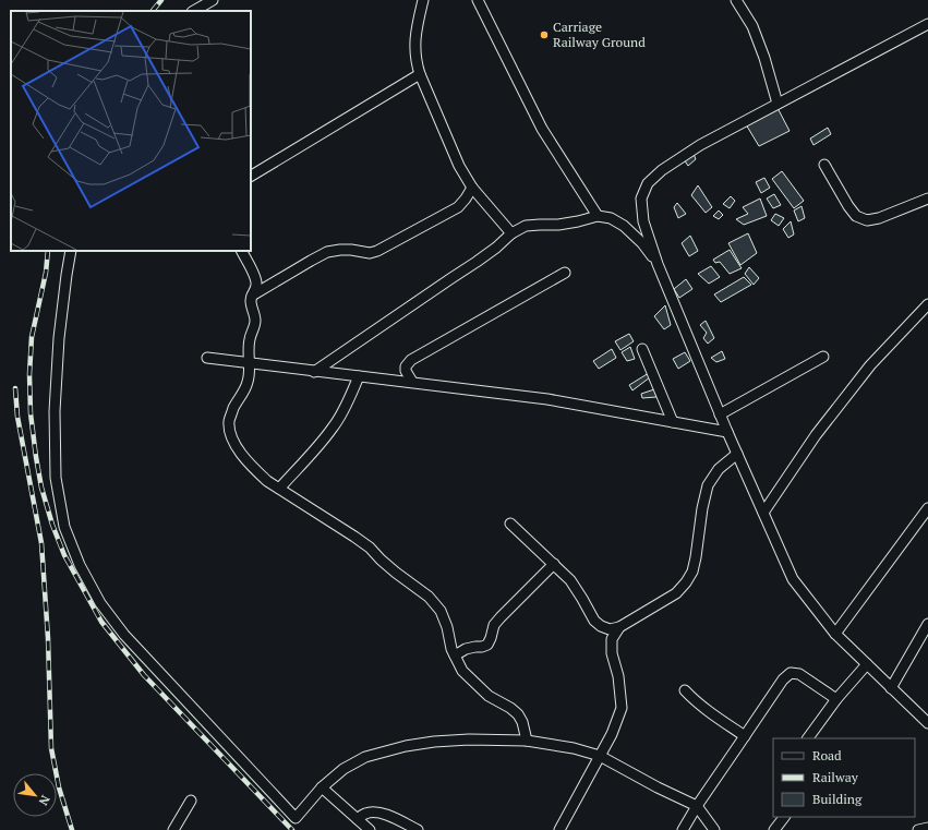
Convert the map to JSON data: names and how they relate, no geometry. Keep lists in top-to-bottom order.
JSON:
{
  "places": ["Carriage Railway Ground"],
  "legend": ["Road", "Railway", "Building"],
  "north": "bottom right"
}
